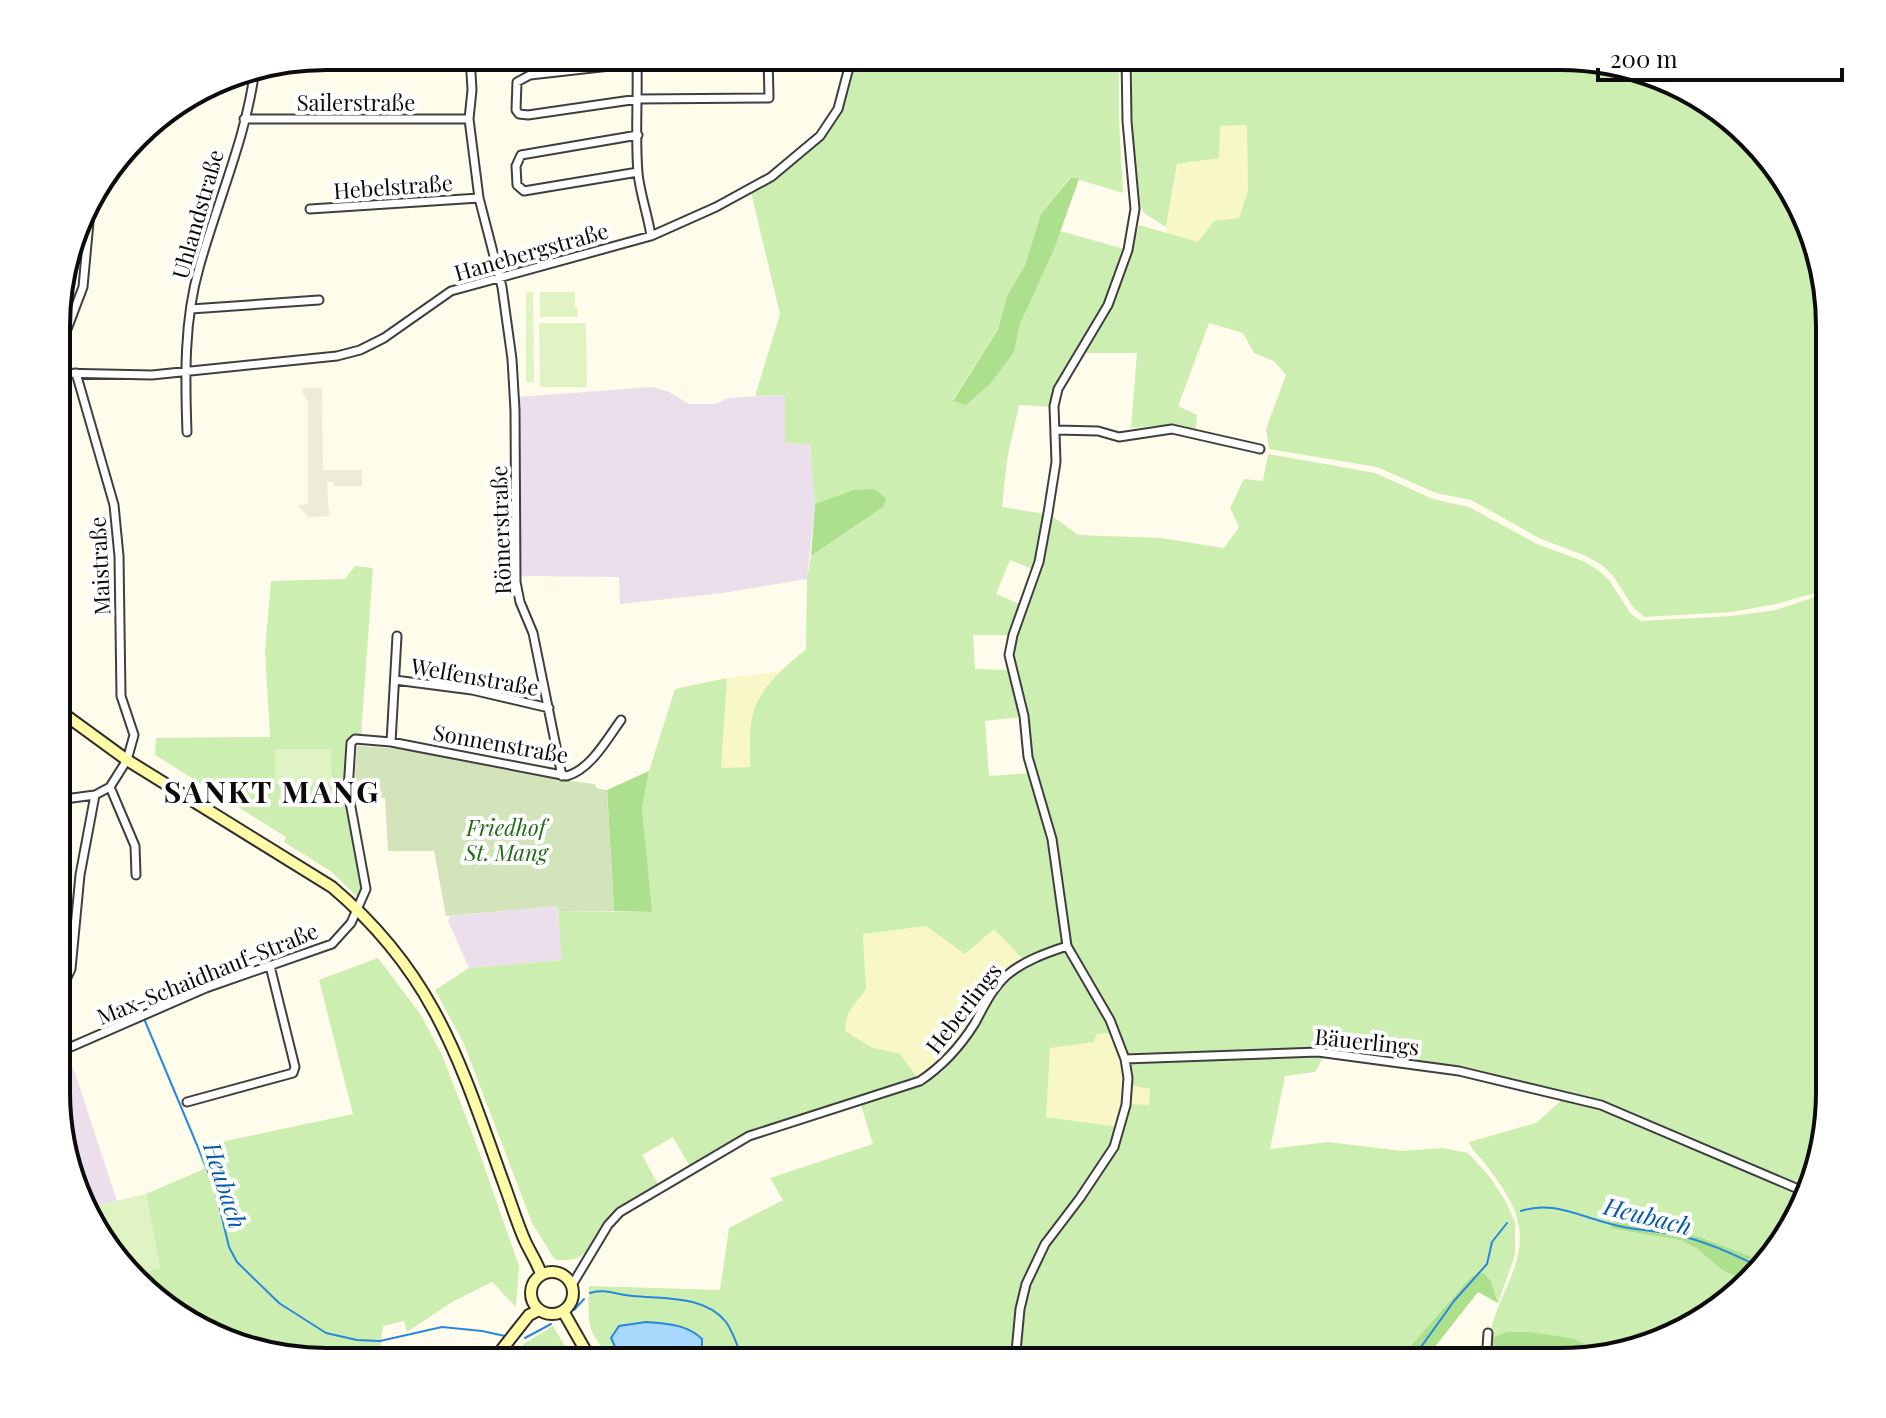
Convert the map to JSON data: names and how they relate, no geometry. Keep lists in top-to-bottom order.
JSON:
{
  "streets": {
    "street": [
      "Sailerstraße",
      "Hebelstraße",
      "Uhlandstraße",
      "Hanebergstraße",
      "Römerstraße",
      "Maistraße",
      "Welfenstraße",
      "Sonnenstraße",
      "Max-Schaidhauf-Straße",
      "Heberlings",
      "Bäuerlings"
    ]
  },
  "crossings": [
    ["Sailerstraße", "Uhlandstraße"],
    ["Sailerstraße", "Römerstraße"],
    ["Hebelstraße", "Römerstraße"],
    ["Uhlandstraße", "Hanebergstraße"],
    ["Hanebergstraße", "Römerstraße"],
    ["Hanebergstraße", "Maistraße"],
    ["Römerstraße", "Welfenstraße"],
    ["Römerstraße", "Sonnenstraße"],
    ["Sonnenstraße", "Max-Schaidhauf-Straße"]
  ],
  "districts": ["SANKT MANG"],
  "water": ["Heubach"],
  "parks": ["Friedhof St. Mang"],
  "scale_bar": "200 m"
}
